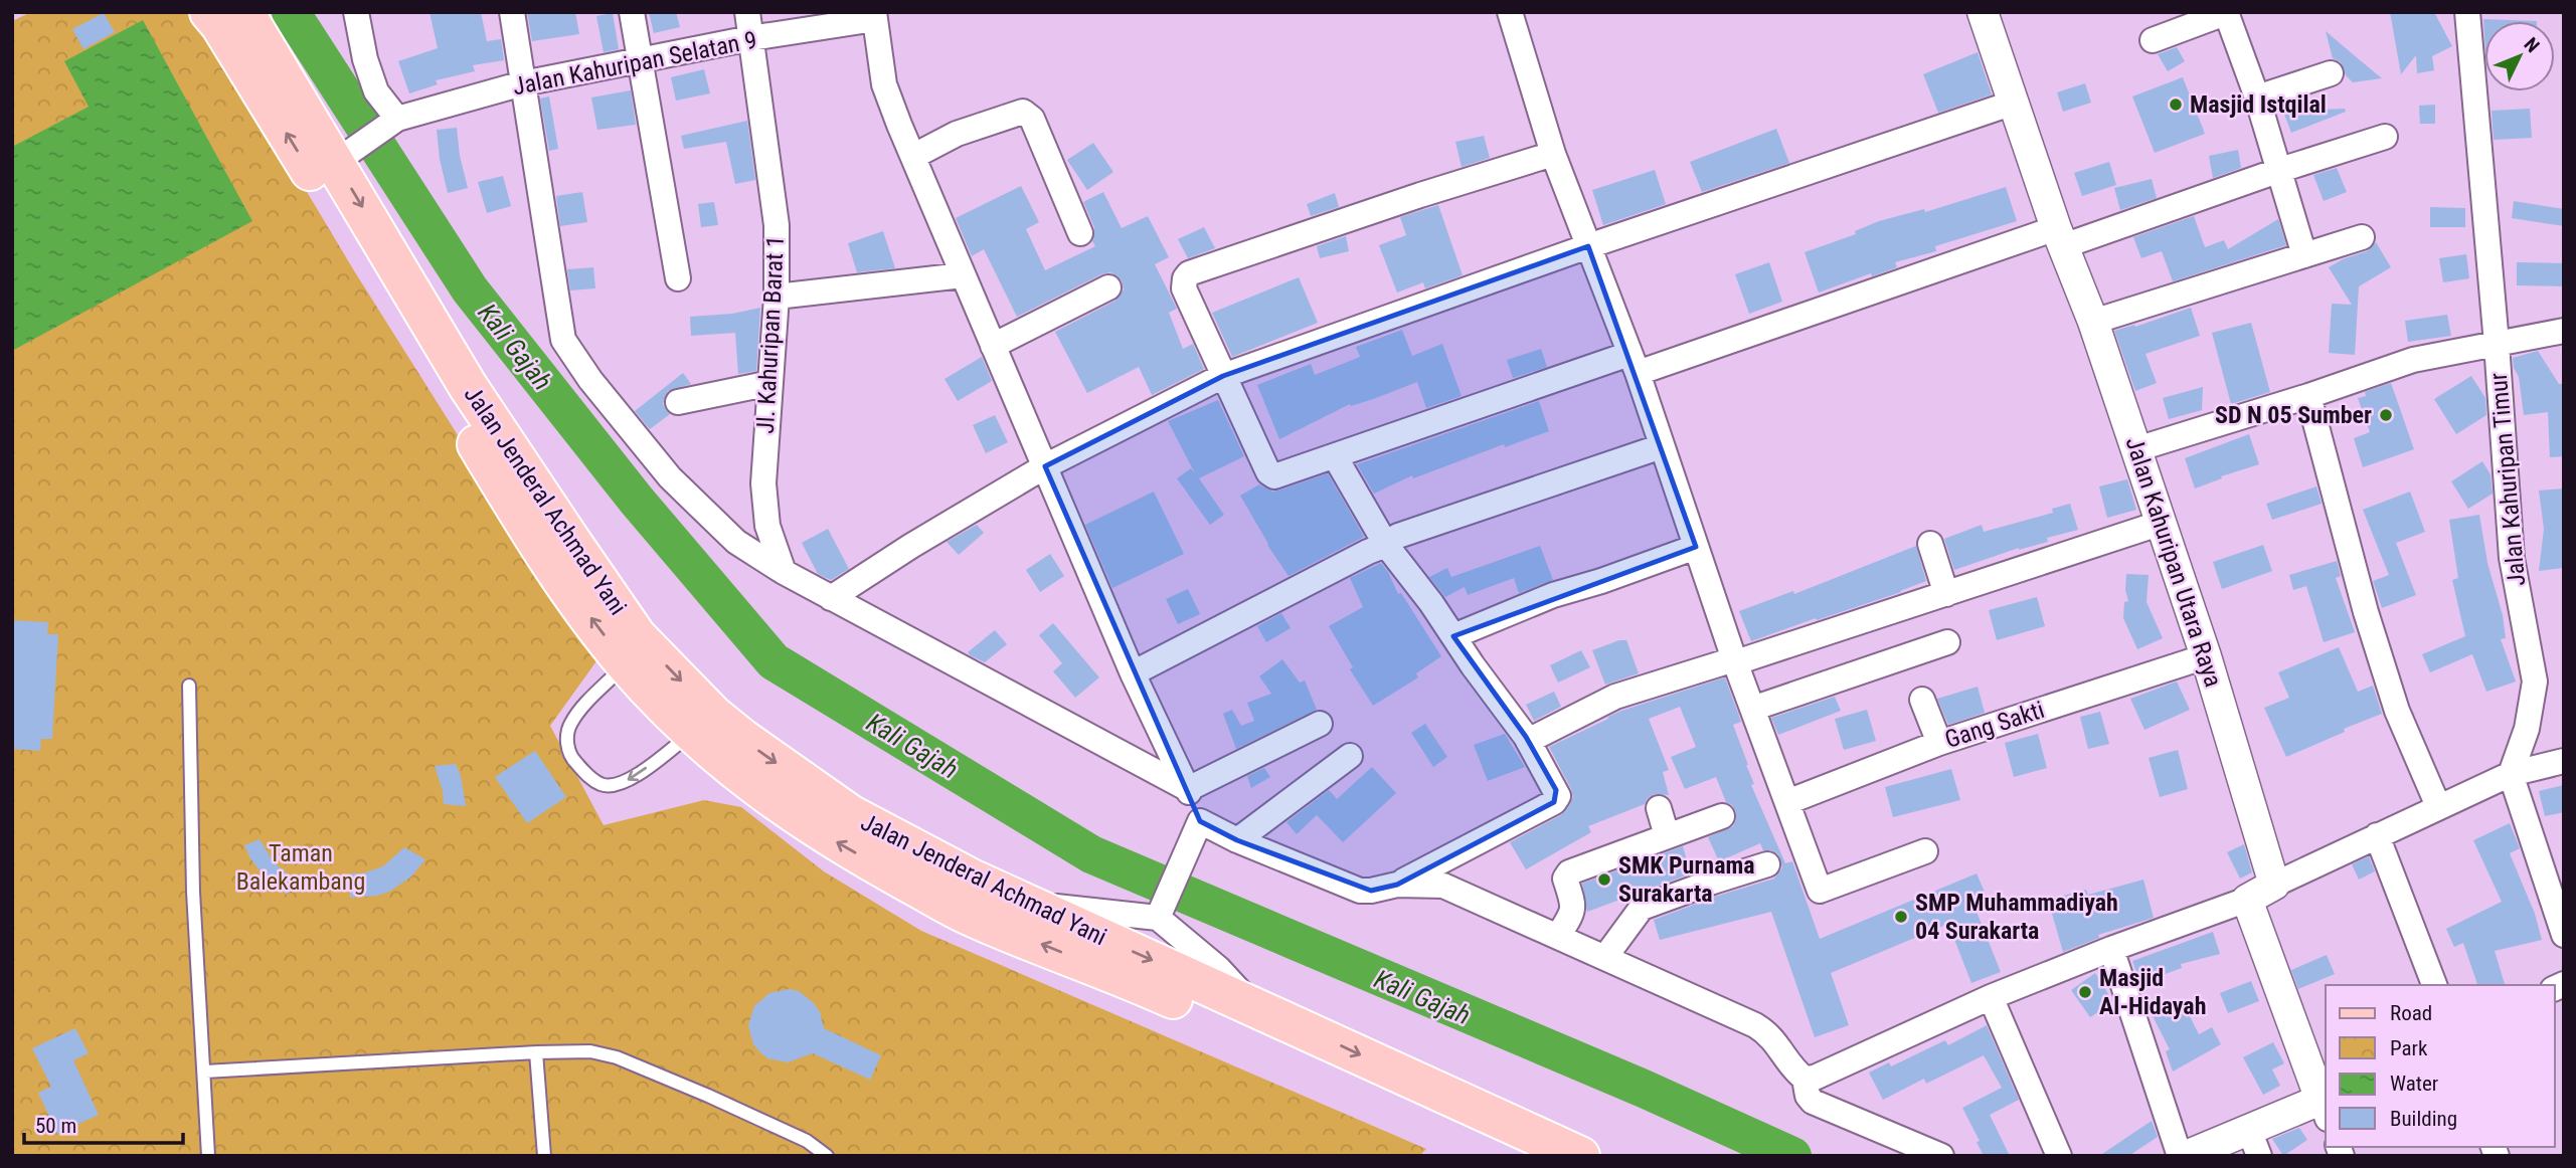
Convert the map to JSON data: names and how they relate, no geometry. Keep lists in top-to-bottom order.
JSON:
{
  "streets": {
    "main road": ["Jalan Jenderal Achmad Yani"],
    "street": [
      "Jalan Kahuripan Selatan 9",
      "Jl. Kahuripan Barat 1",
      "Jalan Kahuripan Timur",
      "Jalan Kahuripan Utara Raya",
      "Gang Sakti"
    ]
  },
  "crossings": [
    ["Jalan Kahuripan Selatan 9", "Jl. Kahuripan Barat 1"],
    ["Jalan Kahuripan Utara Raya", "Gang Sakti"]
  ],
  "water": ["Kali Gajah"],
  "parks": ["Taman Balekambang"],
  "places": [
    "Masjid Istqilal",
    "SD N 05 Sumber",
    "SMK Purnama Surakarta",
    "SMP Muhammadiyah 04 Surakarta",
    "Masjid Al-Hidayah"
  ],
  "legend": [
    "Road",
    "Park",
    "Water",
    "Building"
  ],
  "scale_bar": "50 m",
  "north": "top right"
}
